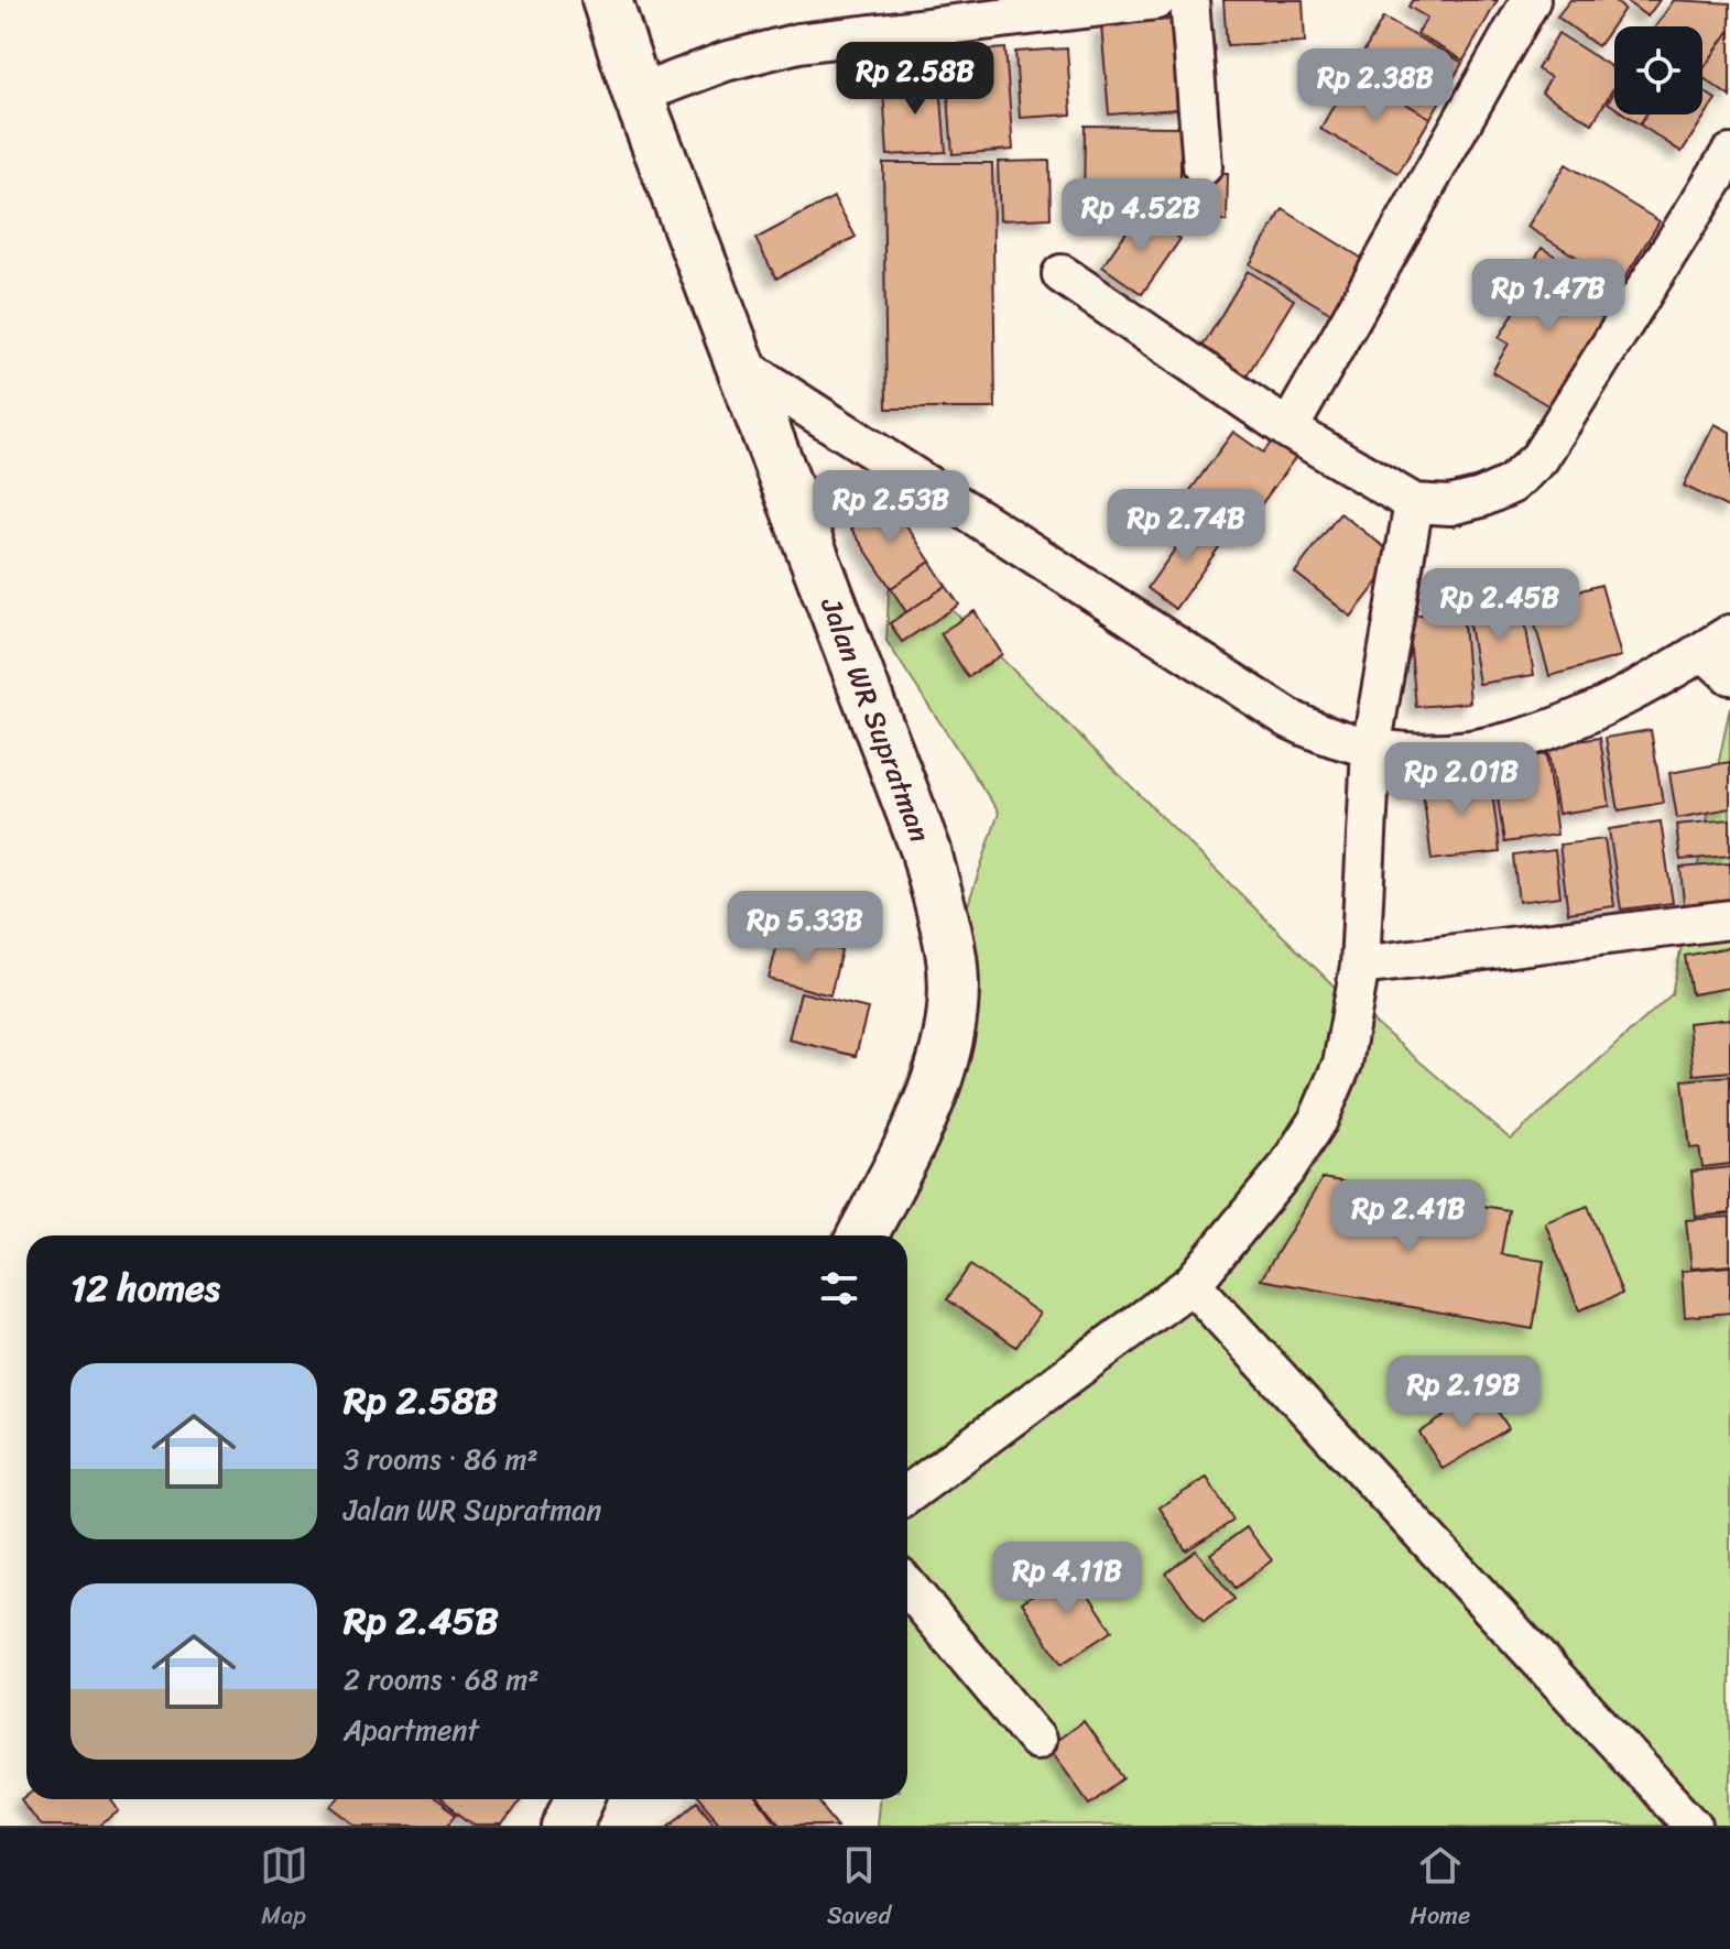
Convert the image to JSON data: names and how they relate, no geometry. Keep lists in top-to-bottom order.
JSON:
{
  "streets": {
    "highway": ["Jalan WR Supratman"]
  },
  "page": {
    "price": [
      "Rp 2.58B",
      "Rp 2.38B",
      "Rp 4.52B",
      "Rp 1.47B",
      "Rp 2.53B",
      "Rp 2.74B",
      "Rp 2.45B",
      "Rp 2.01B",
      "Rp 5.33B",
      "Rp 2.41B",
      "Rp 2.19B",
      "Rp 4.11B"
    ],
    "heading": "12 homes",
    "list": [
      {
        "name": "Rp 2.58B",
        "note": "3 rooms · 86 m² · Jalan WR Supratman"
      },
      {
        "name": "Rp 2.45B",
        "note": "2 rooms · 68 m² · Apartment"
      }
    ],
    "tabs": ["Map", "Saved", "Home"]
  }
}
